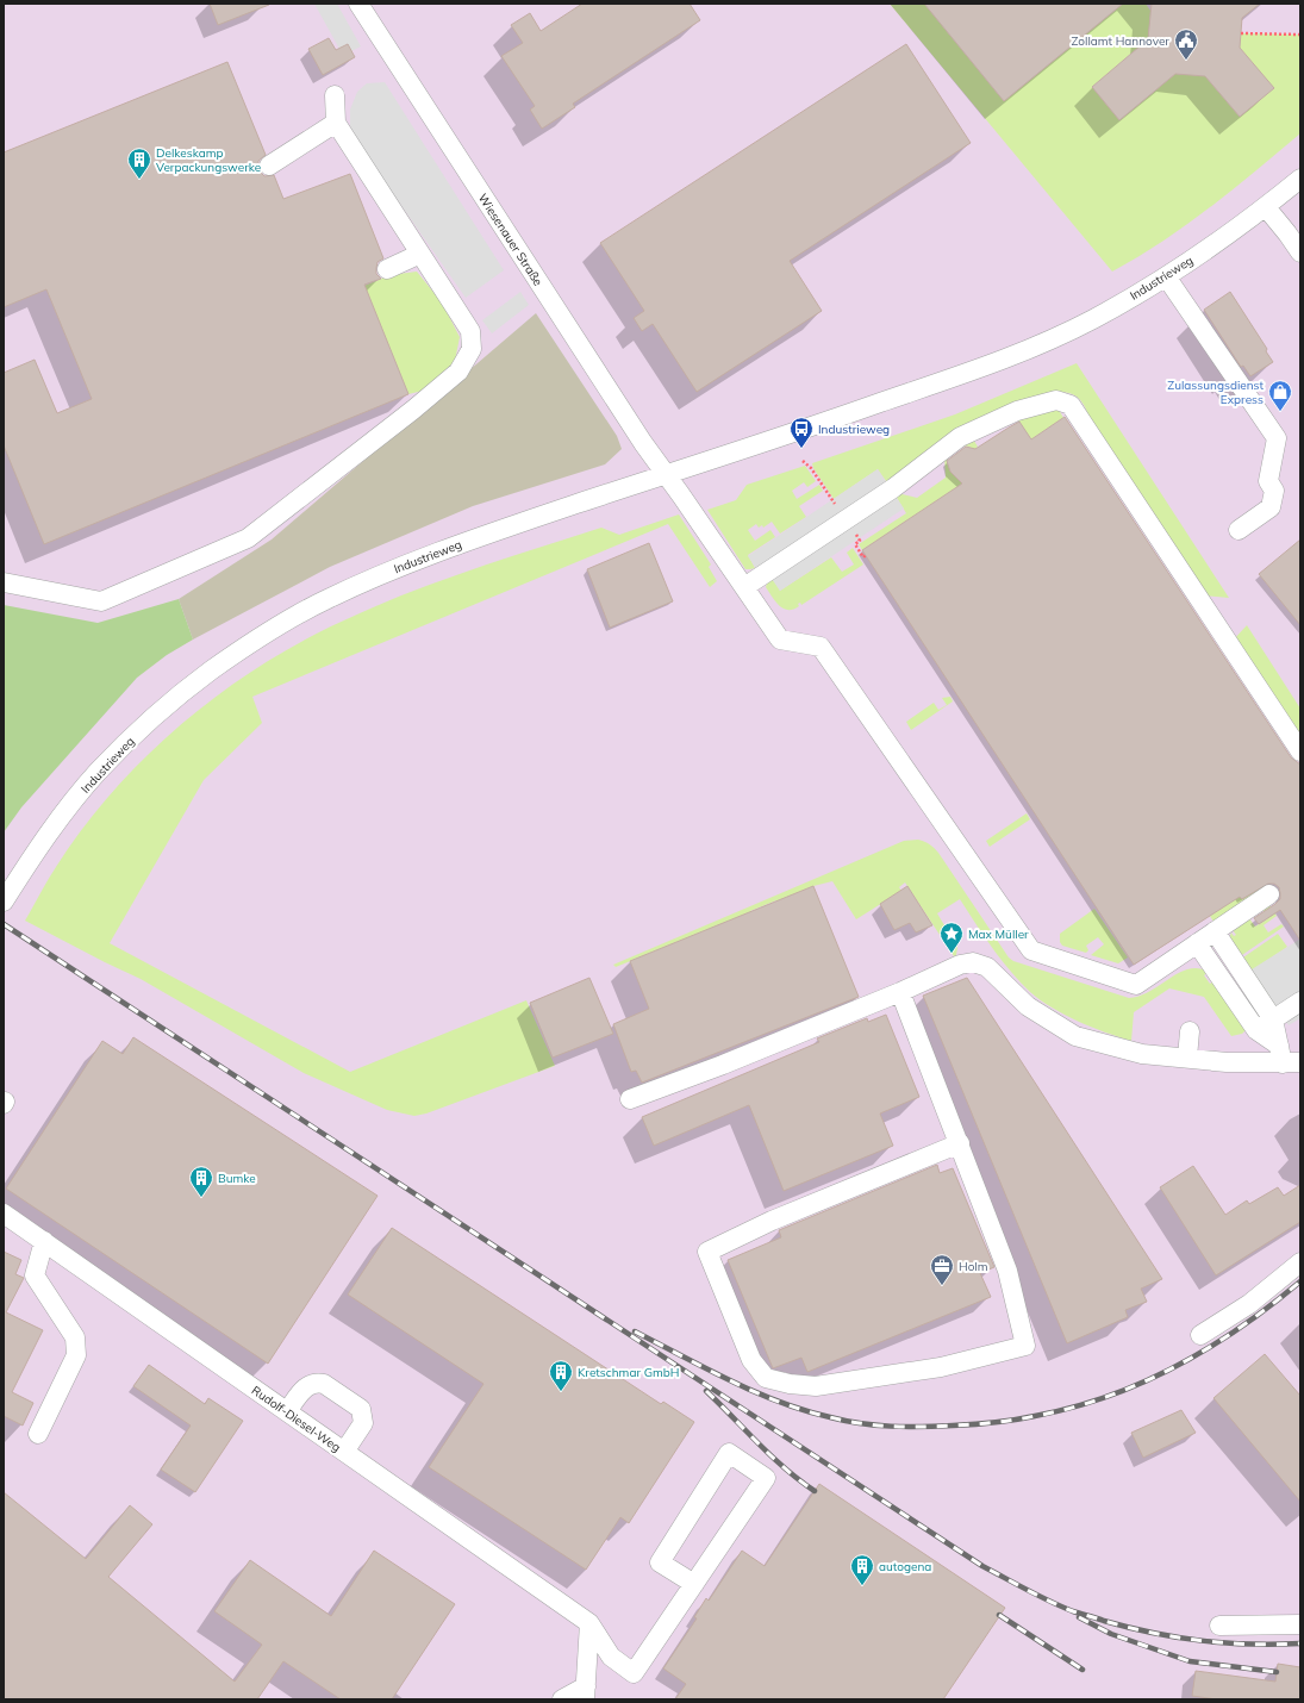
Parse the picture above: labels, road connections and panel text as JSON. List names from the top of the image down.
{
  "streets": {
    "street": ["Wiesenauer Straße", "Industrieweg", "Rudolf-Diesel-Weg"]
  },
  "crossings": [
    ["Wiesenauer Straße", "Industrieweg"]
  ],
  "places": {
    "public building": ["Zollamt Hannover"],
    "building": [
      "Delkeskamp Verpackungswerke",
      "Bumke",
      "Kretschmar GmbH",
      "autogena"
    ],
    "shop": ["Zulassungsdienst Express"],
    "bus stop": ["Industrieweg"],
    "place": ["Max Müller"],
    "office": ["Holm"]
  }
}
